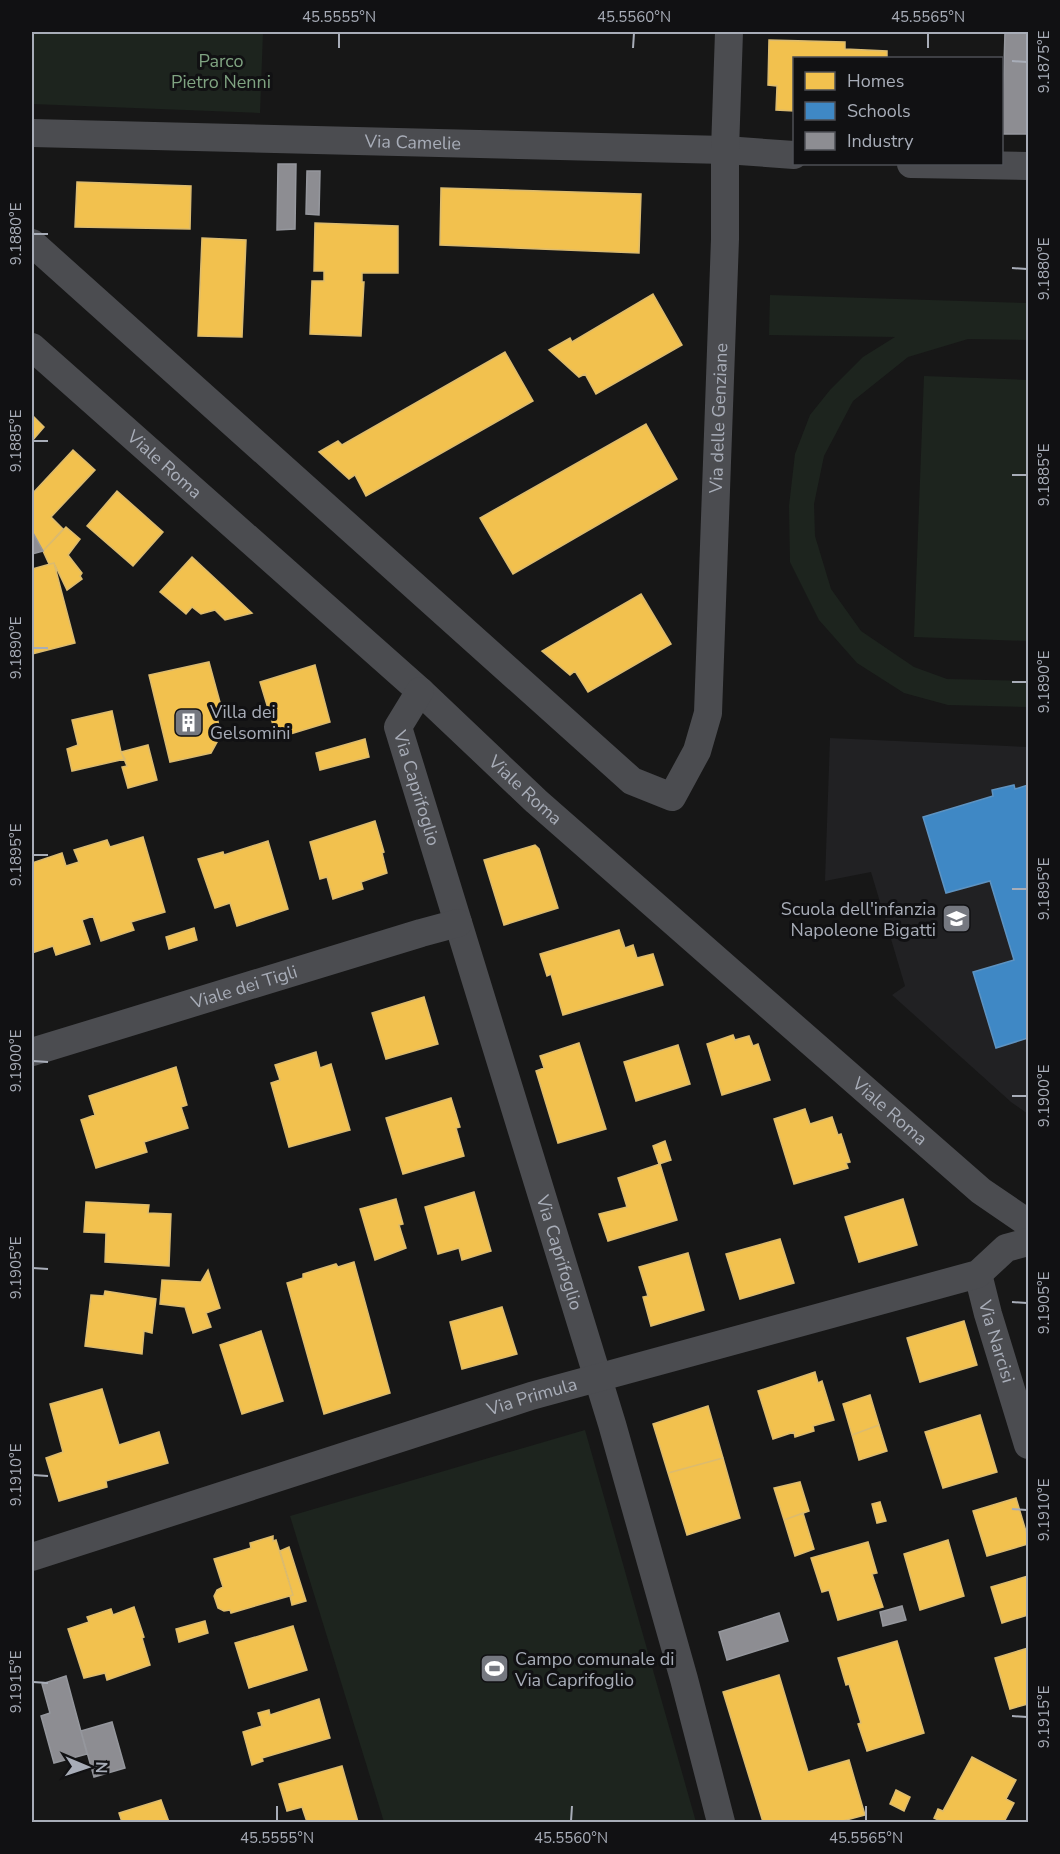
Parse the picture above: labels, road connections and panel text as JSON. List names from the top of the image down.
{
  "streets": {
    "street": [
      "Via Camelie",
      "Via delle Genziane",
      "Viale Roma",
      "Via Caprifoglio",
      "Viale dei Tigli",
      "Via Narcisi",
      "Via Primula"
    ]
  },
  "crossings": [
    ["Via Camelie", "Via delle Genziane"],
    ["Viale Roma", "Via Caprifoglio"],
    ["Via Caprifoglio", "Viale dei Tigli"],
    ["Via Caprifoglio", "Via Primula"],
    ["Via Narcisi", "Via Primula"]
  ],
  "parks": ["Parco Pietro Nenni"],
  "places": {
    "building": ["Villa dei Gelsomini"],
    "school or university": ["Scuola dell'infanzia Napoleone Bigatti"],
    "sports": ["Campo comunale di Via Caprifoglio"]
  },
  "legend": ["Homes", "Schools", "Industry"],
  "north": "right",
  "coordinates": [
    "45.5555°N",
    "45.5560°N",
    "45.5565°N",
    "9.1875°E",
    "9.1880°E",
    "9.1885°E",
    "9.1890°E",
    "9.1895°E",
    "9.1900°E",
    "9.1905°E",
    "9.1910°E",
    "9.1915°E"
  ]
}
